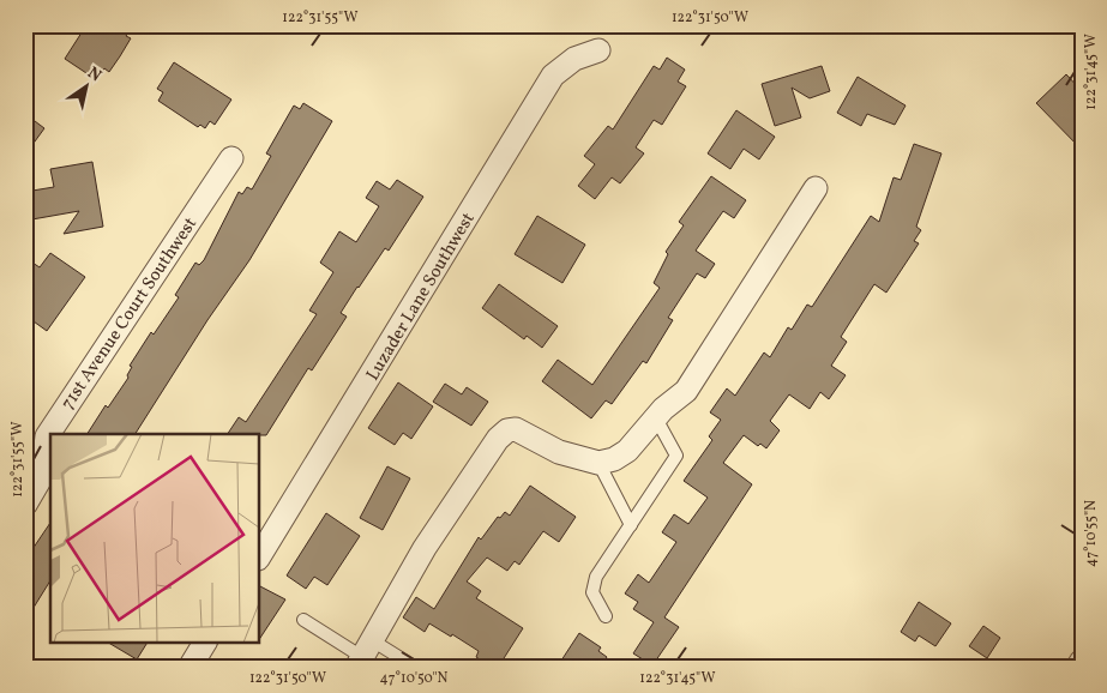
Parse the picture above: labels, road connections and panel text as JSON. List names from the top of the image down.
{
  "streets": {
    "street": ["Luzader Lane Southwest", "71st Avenue Court Southwest"]
  },
  "north": "top right",
  "coordinates": [
    "122°31'55\"W",
    "122°31'50\"W",
    "122°31'45\"W",
    "47°10'55\"N",
    "47°10'50\"N"
  ]
}
